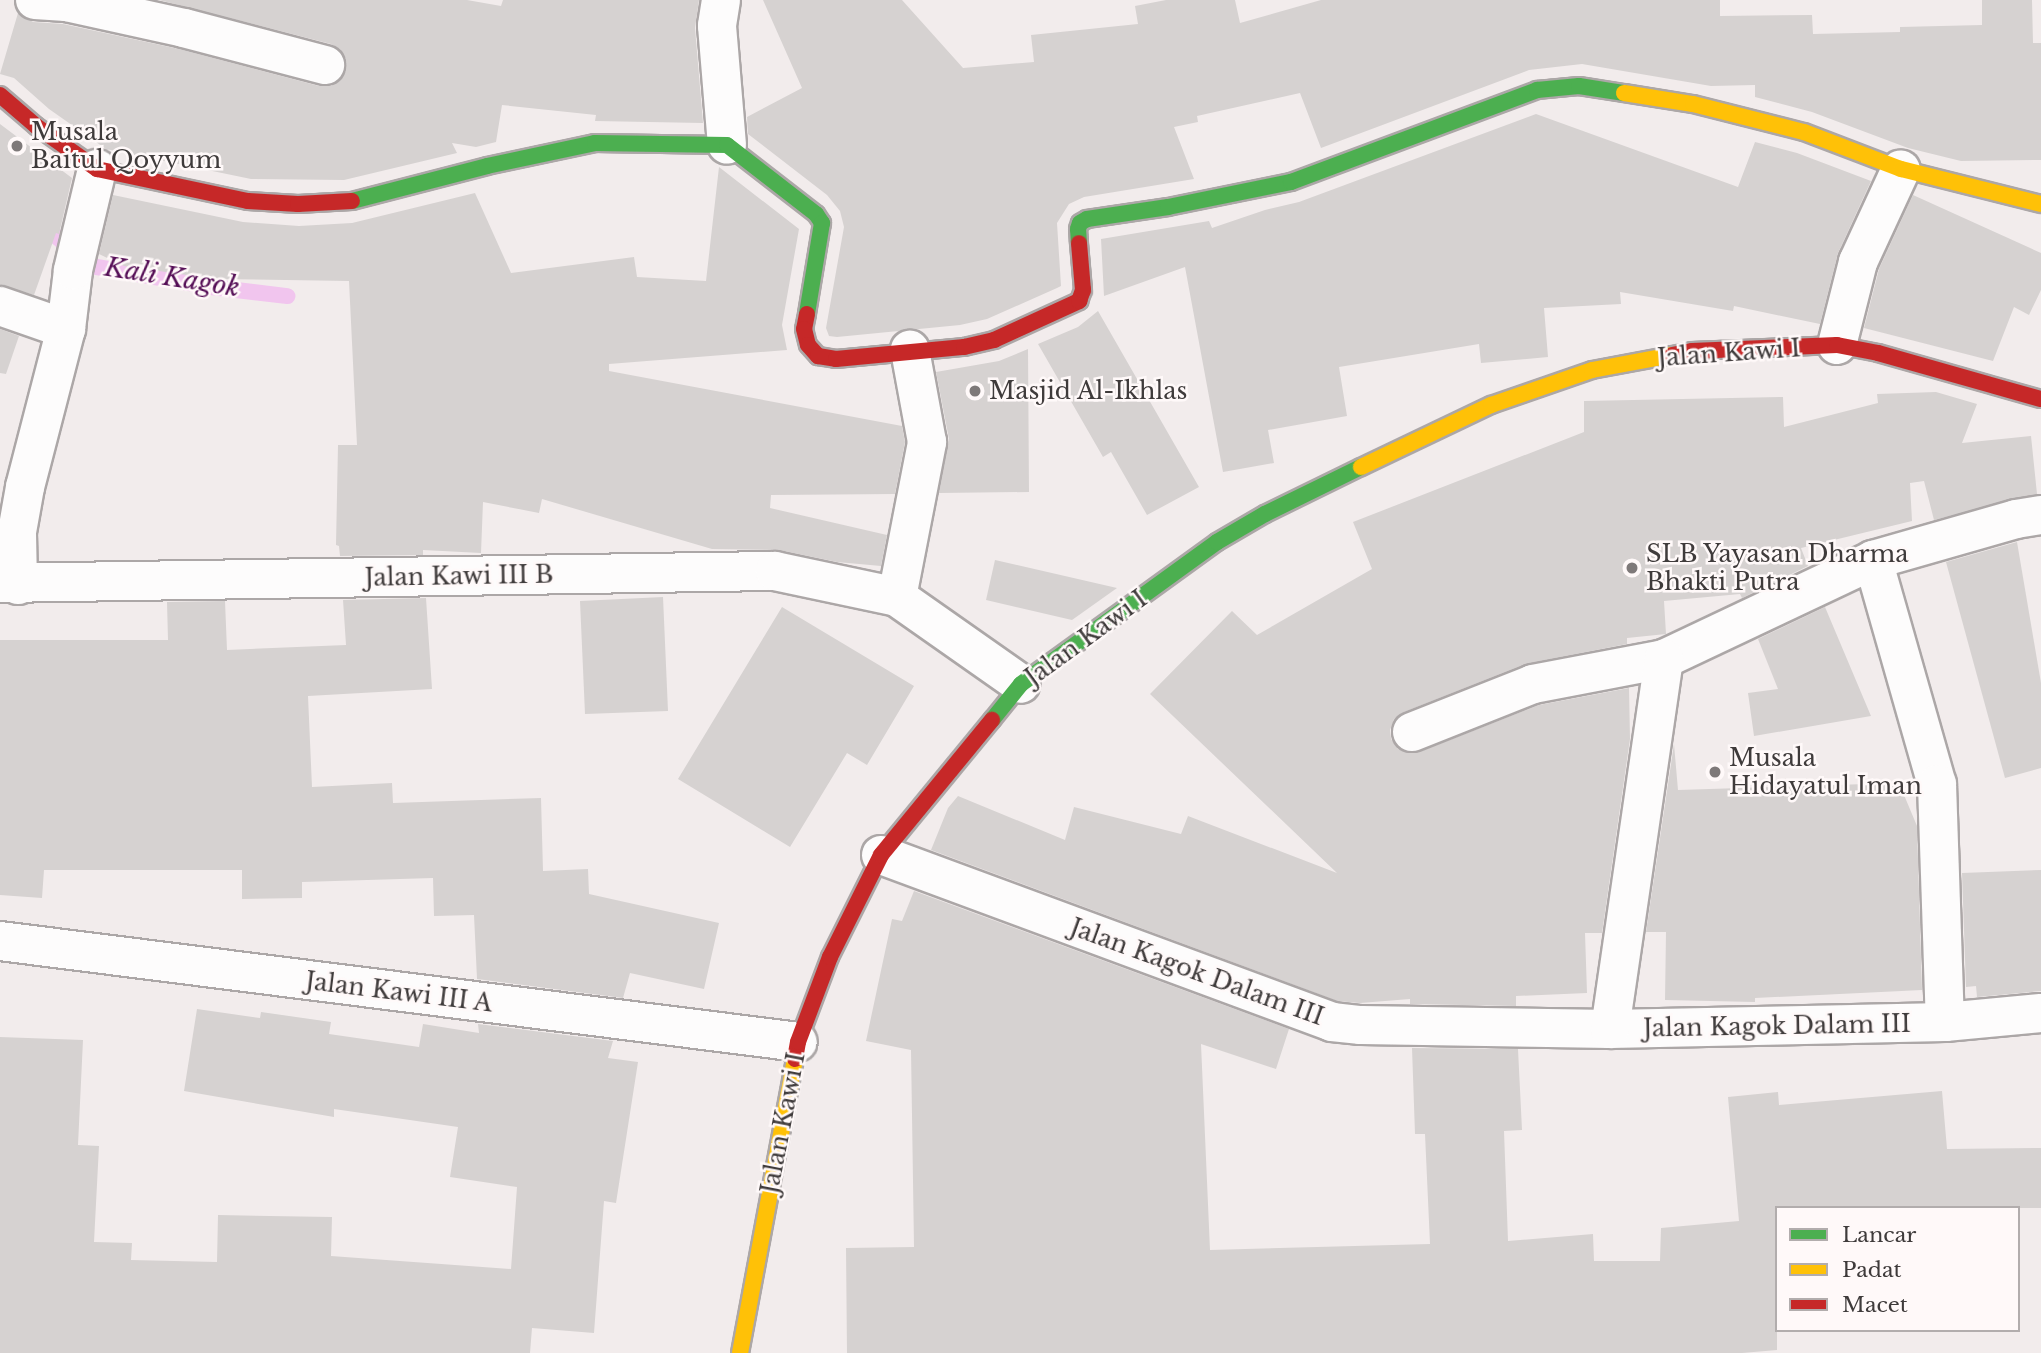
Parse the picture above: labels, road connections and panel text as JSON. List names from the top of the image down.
{
  "streets": {
    "street": [
      "Jalan Kawi I",
      "Jalan Kawi III B",
      "Jalan Kagok Dalam III",
      "Jalan Kawi III A"
    ]
  },
  "crossings": [
    ["Jalan Kawi I", "Jalan Kawi III B"],
    ["Jalan Kawi I", "Jalan Kagok Dalam III"],
    ["Jalan Kawi I", "Jalan Kawi III A"]
  ],
  "water": ["Kali Kagok"],
  "places": [
    "Musala Baitul Qoyyum",
    "Masjid Al-Ikhlas",
    "SLB Yayasan Dharma Bhakti Putra",
    "Musala Hidayatul Iman"
  ],
  "legend": ["Lancar", "Padat", "Macet"]
}
